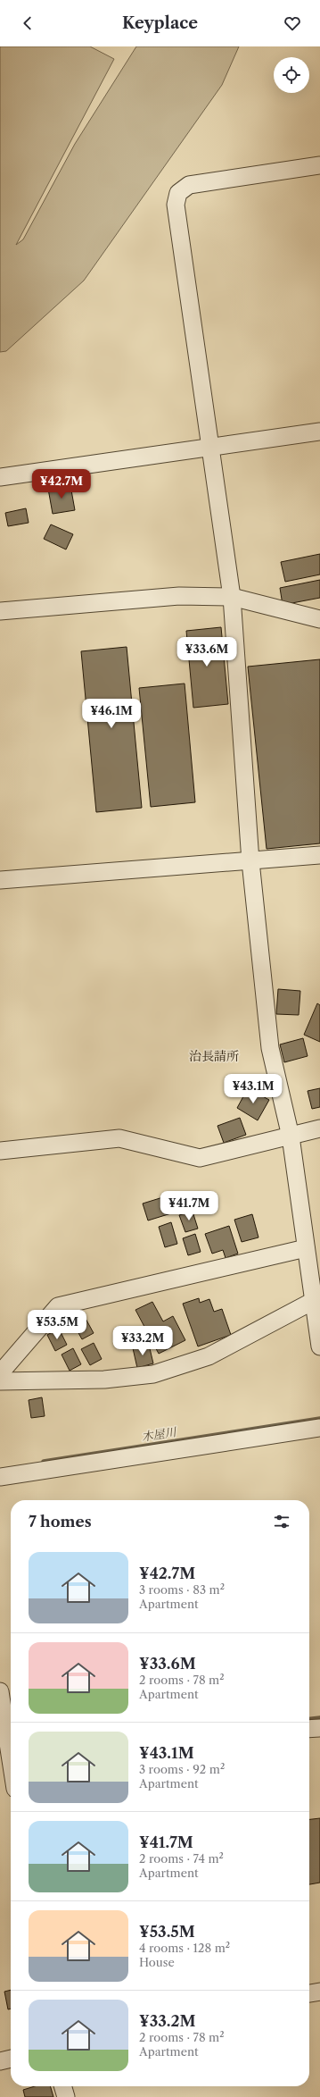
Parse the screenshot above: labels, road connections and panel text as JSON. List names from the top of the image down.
{
  "districts": ["治長請所"],
  "water": ["木屋川"],
  "page": {
    "header": "Keyplace",
    "price": [
      "¥42.7M",
      "¥33.6M",
      "¥46.1M",
      "¥43.1M",
      "¥41.7M",
      "¥53.5M",
      "¥33.2M"
    ],
    "heading": "7 homes",
    "list": [
      {
        "name": "¥42.7M",
        "note": "3 rooms · 83 m² · Apartment"
      },
      {
        "name": "¥33.6M",
        "note": "2 rooms · 78 m² · Apartment"
      },
      {
        "name": "¥43.1M",
        "note": "3 rooms · 92 m² · Apartment"
      },
      {
        "name": "¥41.7M",
        "note": "2 rooms · 74 m² · Apartment"
      },
      {
        "name": "¥53.5M",
        "note": "4 rooms · 128 m² · House"
      },
      {
        "name": "¥33.2M",
        "note": "2 rooms · 78 m² · Apartment"
      }
    ]
  }
}
